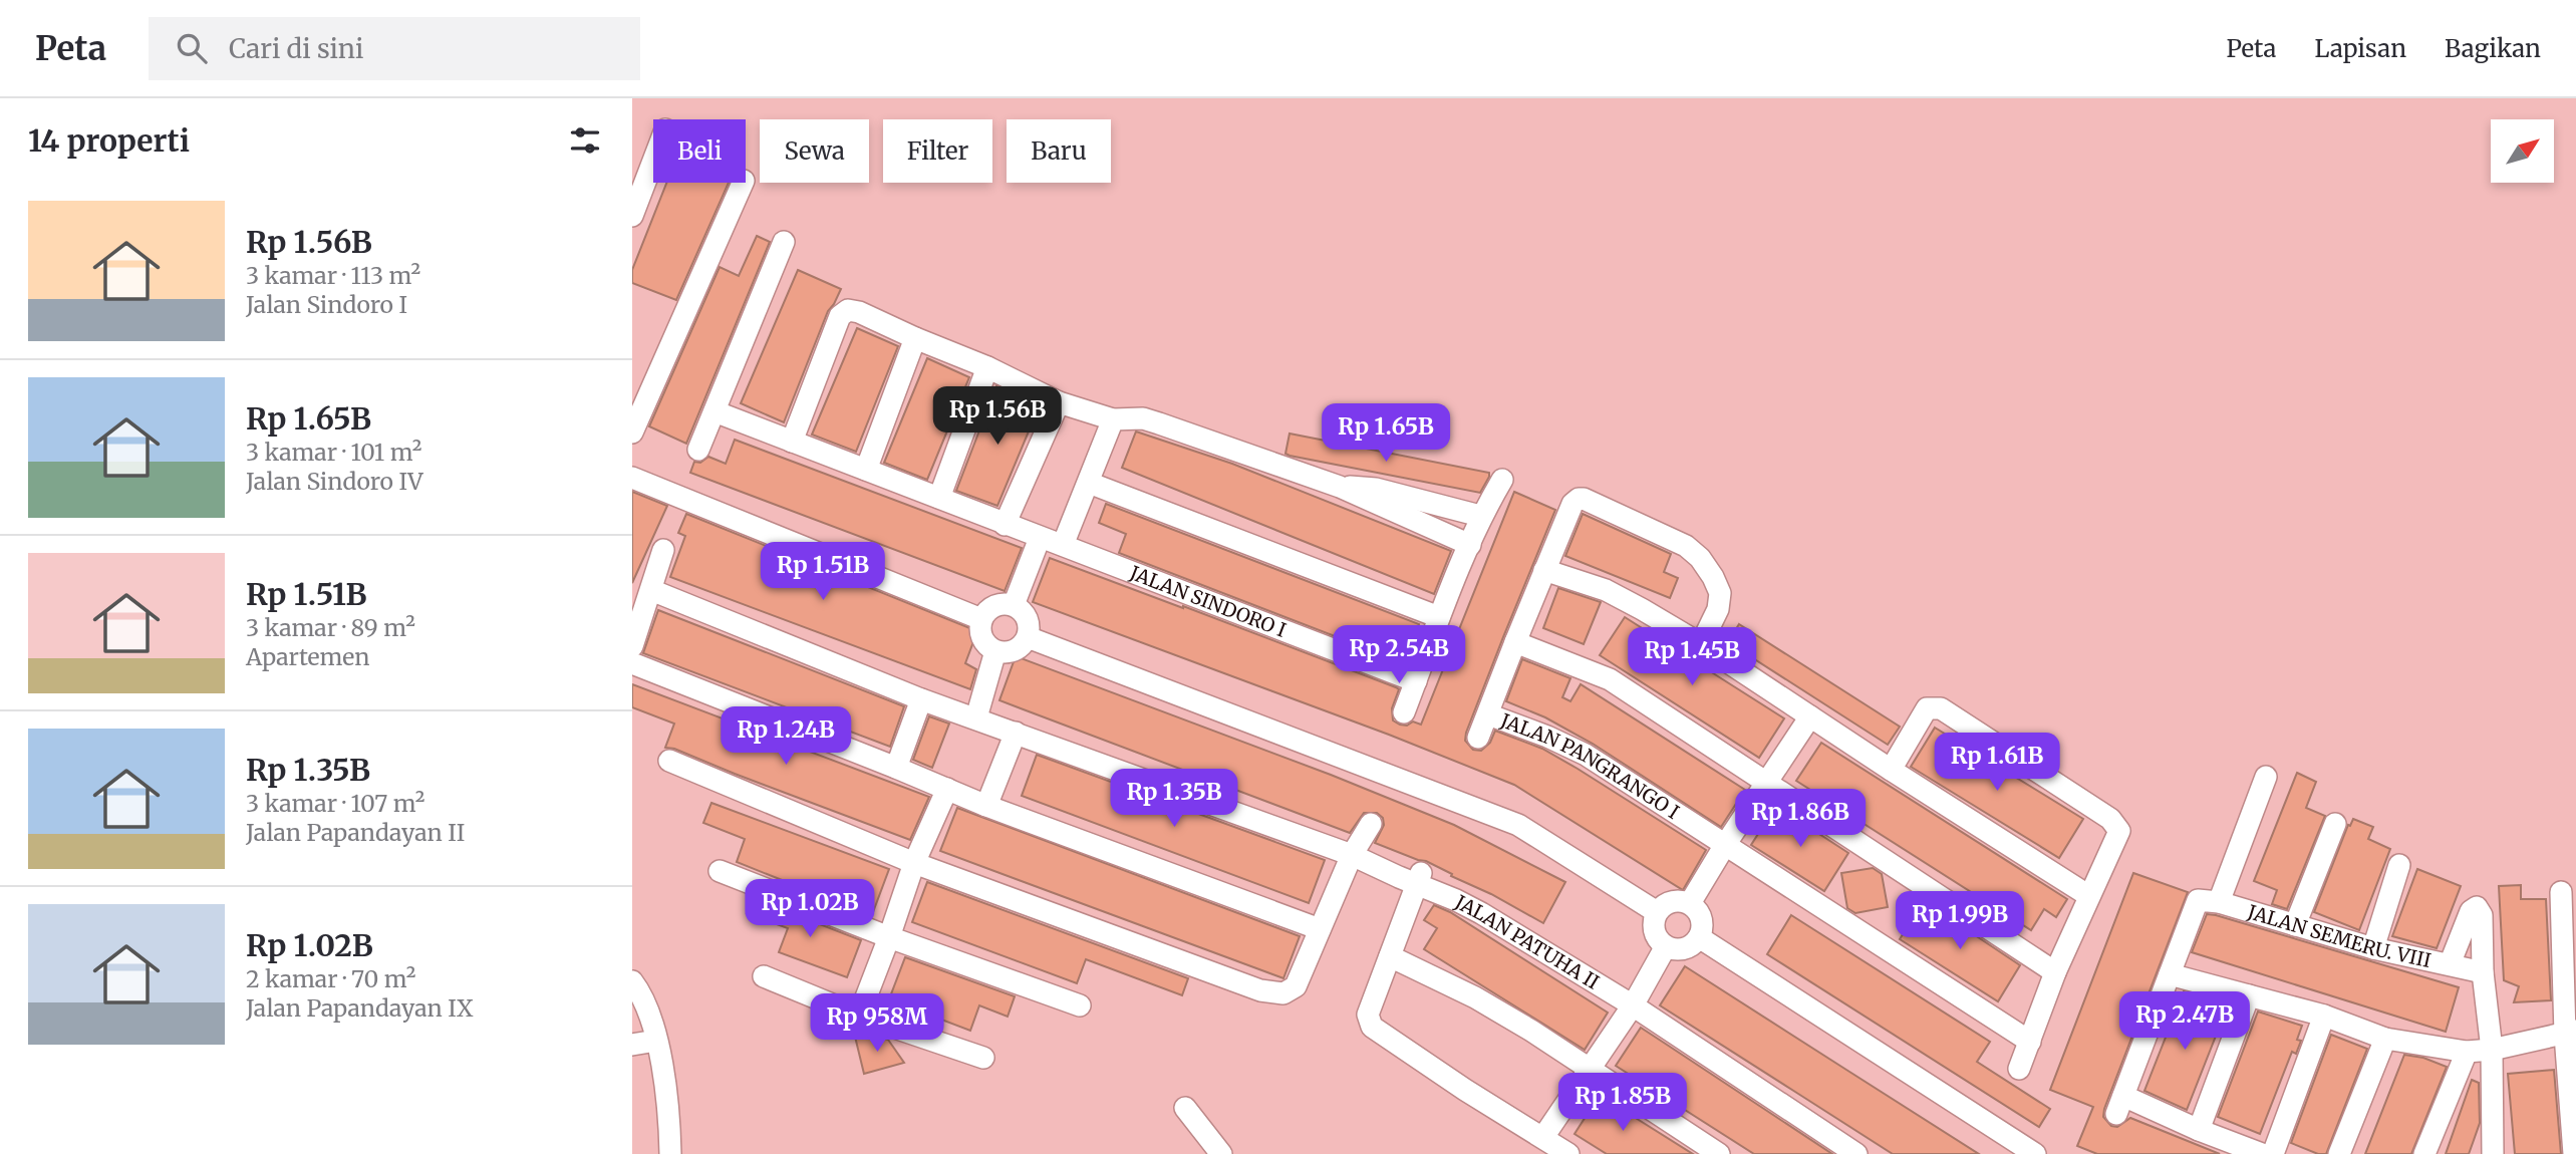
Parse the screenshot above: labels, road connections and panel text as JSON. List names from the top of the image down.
{
  "streets": {
    "street": [
      "JALAN SINDORO I",
      "JALAN PANGRANGO I",
      "JALAN SEMERU. VIII",
      "JALAN PATUHA II"
    ]
  },
  "north": "top right",
  "page": {
    "header": "Peta",
    "search": "Cari di sini",
    "nav": ["Peta", "Lapisan", "Bagikan"],
    "heading": "14 properti",
    "chip": [
      "Beli",
      "Sewa",
      "Filter",
      "Baru"
    ],
    "list": [
      {
        "name": "Rp 1.56B",
        "note": "3 kamar · 113 m² · Jalan Sindoro I"
      },
      {
        "name": "Rp 1.65B",
        "note": "3 kamar · 101 m² · Jalan Sindoro IV"
      },
      {
        "name": "Rp 1.51B",
        "note": "3 kamar · 89 m² · Apartemen"
      },
      {
        "name": "Rp 1.35B",
        "note": "3 kamar · 107 m² · Jalan Papandayan II"
      },
      {
        "name": "Rp 1.02B",
        "note": "2 kamar · 70 m² · Jalan Papandayan IX"
      }
    ],
    "price": [
      "Rp 1.56B",
      "Rp 1.65B",
      "Rp 1.51B",
      "Rp 2.54B",
      "Rp 1.45B",
      "Rp 1.24B",
      "Rp 1.61B",
      "Rp 1.35B",
      "Rp 1.86B",
      "Rp 1.02B",
      "Rp 1.99B",
      "Rp 2.47B",
      "Rp 958M",
      "Rp 1.85B"
    ]
  }
}
